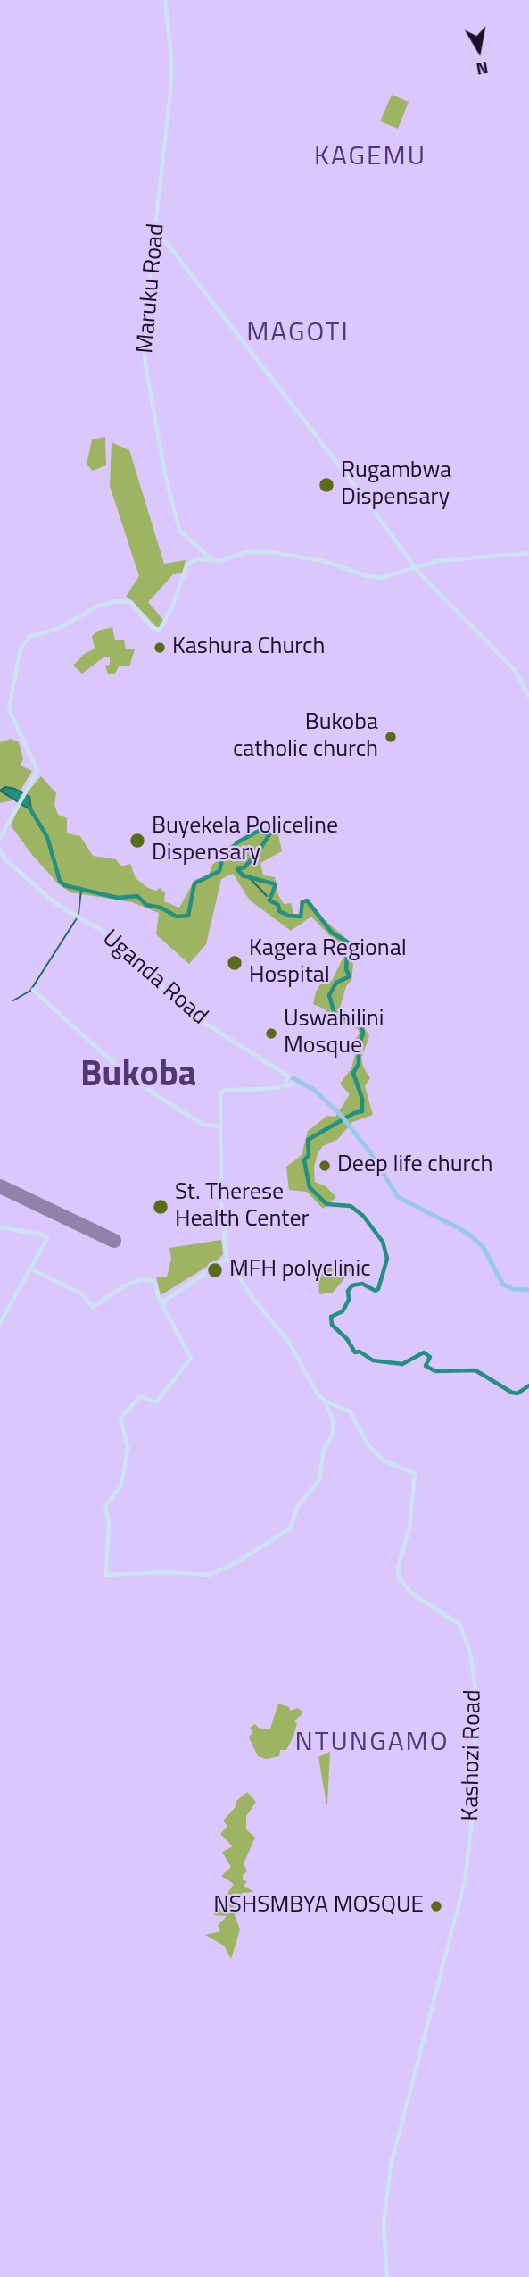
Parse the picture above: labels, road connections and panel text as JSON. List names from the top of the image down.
{
  "streets": {
    "main road": ["Maruku Road", "Uganda Road", "Kashozi Road"]
  },
  "crossings": [
    ["Uganda Road", "Kashozi Road"]
  ],
  "districts": [
    "KAGEMU",
    "MAGOTI",
    "Bukoba",
    "NTUNGAMO"
  ],
  "places": [
    "Rugambwa Dispensary",
    "Kashura Church",
    "Bukoba catholic church",
    "Buyekela Policeline Dispensary",
    "Kagera Regional Hospital",
    "Uswahilini Mosque",
    "Deep life church",
    "St. Therese Health Center",
    "MFH polyclinic",
    "NSHSMBYA MOSQUE"
  ],
  "north": "bottom"
}
